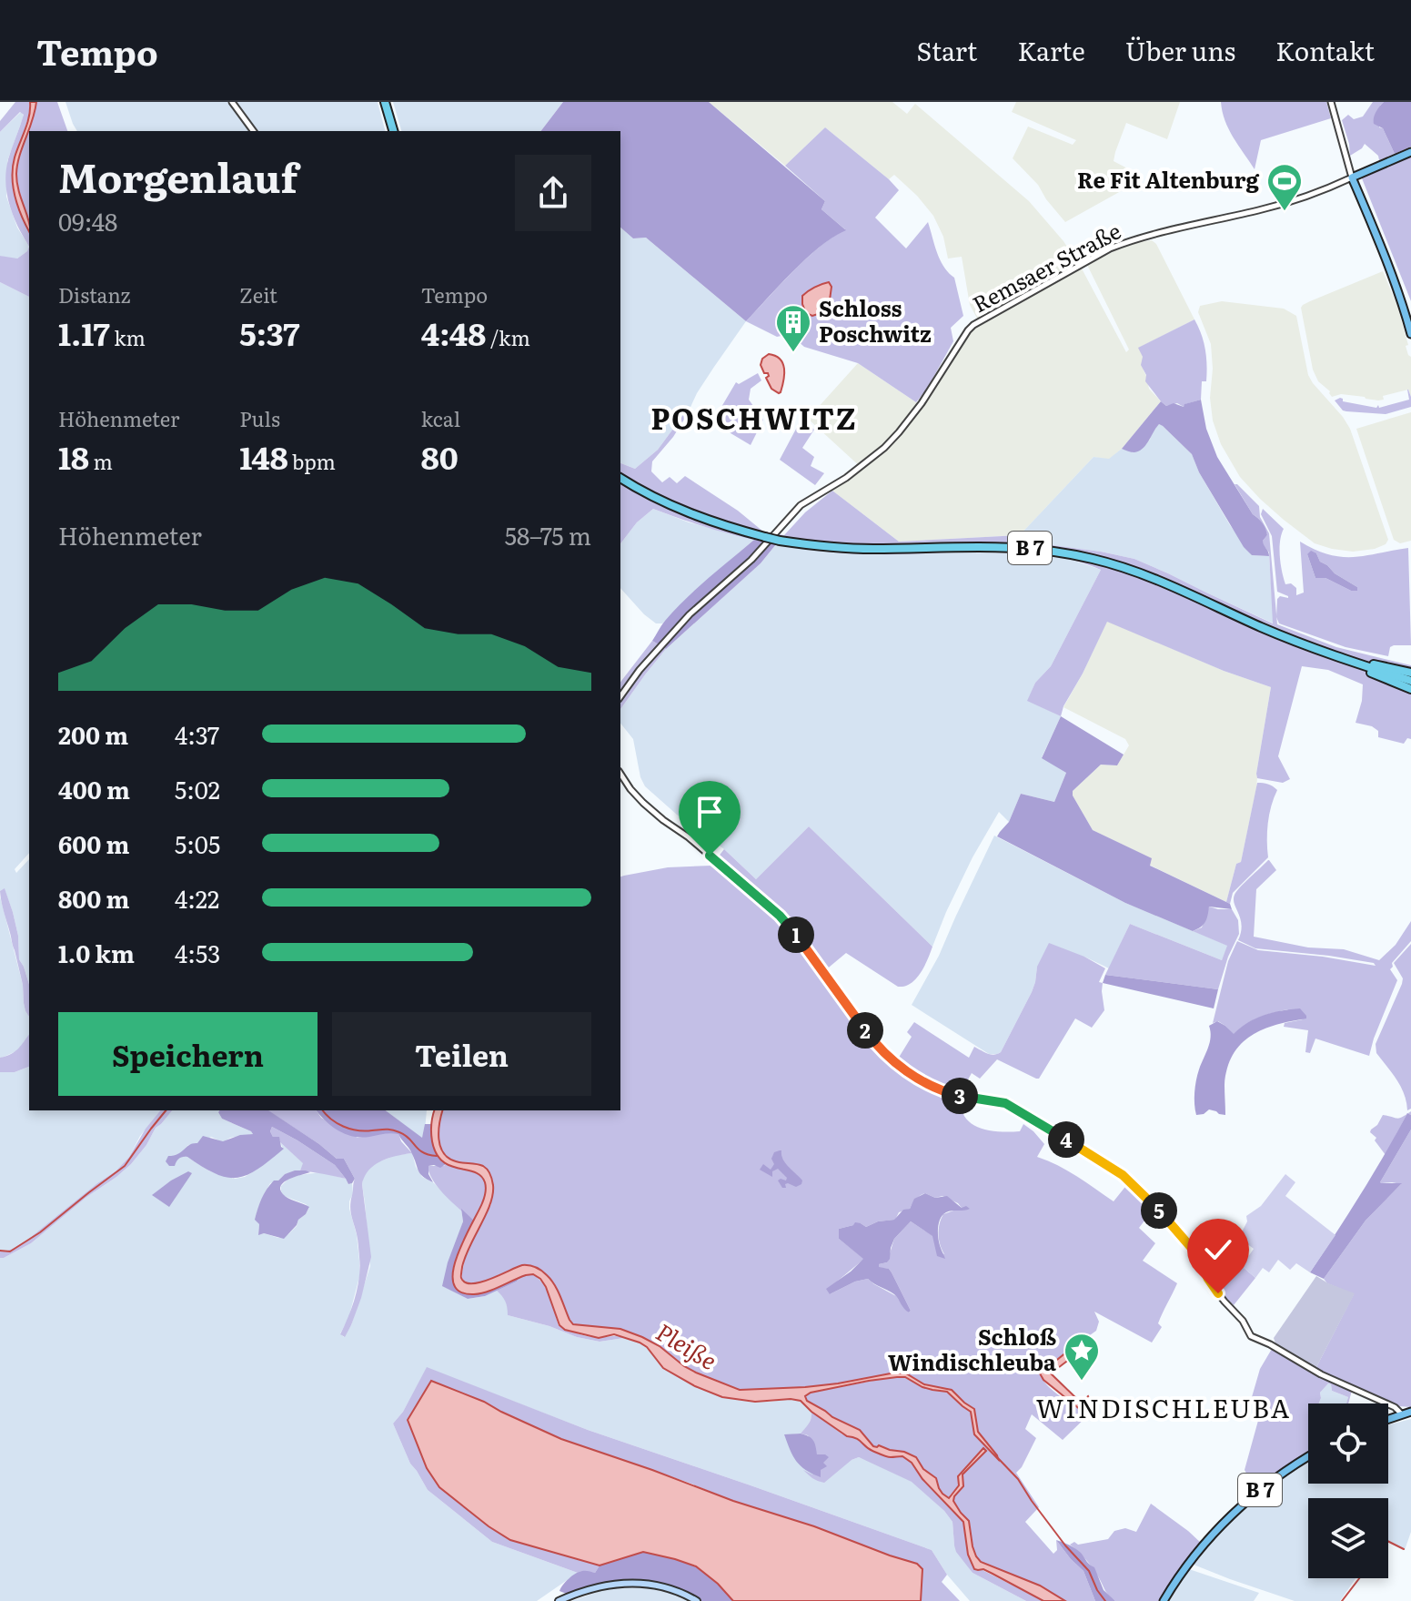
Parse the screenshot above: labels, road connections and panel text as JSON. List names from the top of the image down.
{
  "streets": {
    "highway": ["B 7"],
    "street": ["Remsaer Straße"]
  },
  "districts": ["POSCHWITZ", "WINDISCHLEUBA"],
  "water": ["Pleiße"],
  "places": {
    "sports": ["Re Fit Altenburg"],
    "building": ["Schloss Poschwitz"],
    "place": ["Schloß Windischleuba"]
  },
  "page": {
    "header": "Tempo",
    "nav": [
      "Start",
      "Karte",
      "Über uns",
      "Kontakt"
    ],
    "heading": ["Morgenlauf", "09:48"],
    "stats": [
      ["Distanz", "1.17 km"],
      ["Zeit", "5:37"],
      ["Tempo", "4:48 /km"],
      ["Höhenmeter", "18 m"],
      ["Puls", "148 bpm"],
      ["kcal", "80"]
    ],
    "chart": ["Höhenmeter", "58–75 m"],
    "list": [
      {
        "name": "200 m",
        "note": "4:37"
      },
      {
        "name": "400 m",
        "note": "5:02"
      },
      {
        "name": "600 m",
        "note": "5:05"
      },
      {
        "name": "800 m",
        "note": "4:22"
      },
      {
        "name": "1.0 km",
        "note": "4:53"
      }
    ],
    "pins": [
      "1",
      "2",
      "3",
      "4",
      "5"
    ],
    "buttons": ["Speichern", "Teilen"]
  }
}
